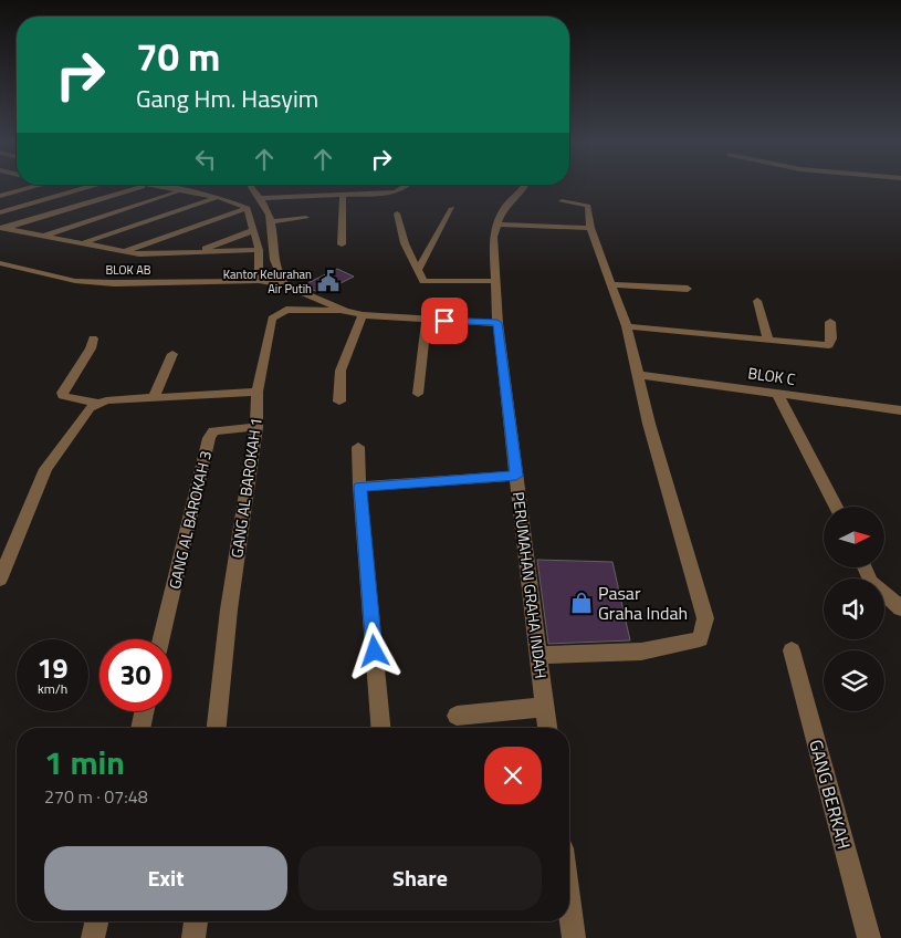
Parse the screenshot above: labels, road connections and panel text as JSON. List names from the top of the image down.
{
  "streets": {
    "street": [
      "BLOK AB",
      "BLOK C",
      "GANG AL BAROKAH 1",
      "GANG AL BAROKAH 3",
      "PERUMAHAN GRAHA INDAH",
      "GANG BERKAH"
    ]
  },
  "crossings": [
    ["GANG AL BAROKAH 1", "GANG AL BAROKAH 3"]
  ],
  "places": {
    "public building": ["Kantor Kelurahan Air Putih"],
    "shop": ["Pasar Graha Indah"]
  },
  "north": "right",
  "page": {
    "turn": ["70 m", "Gang Hm. Hasyim"],
    "speed": "19 km/h",
    "limit": "30",
    "heading": ["1 min", "270 m · 07:48"],
    "buttons": ["Exit", "Share"]
  }
}
